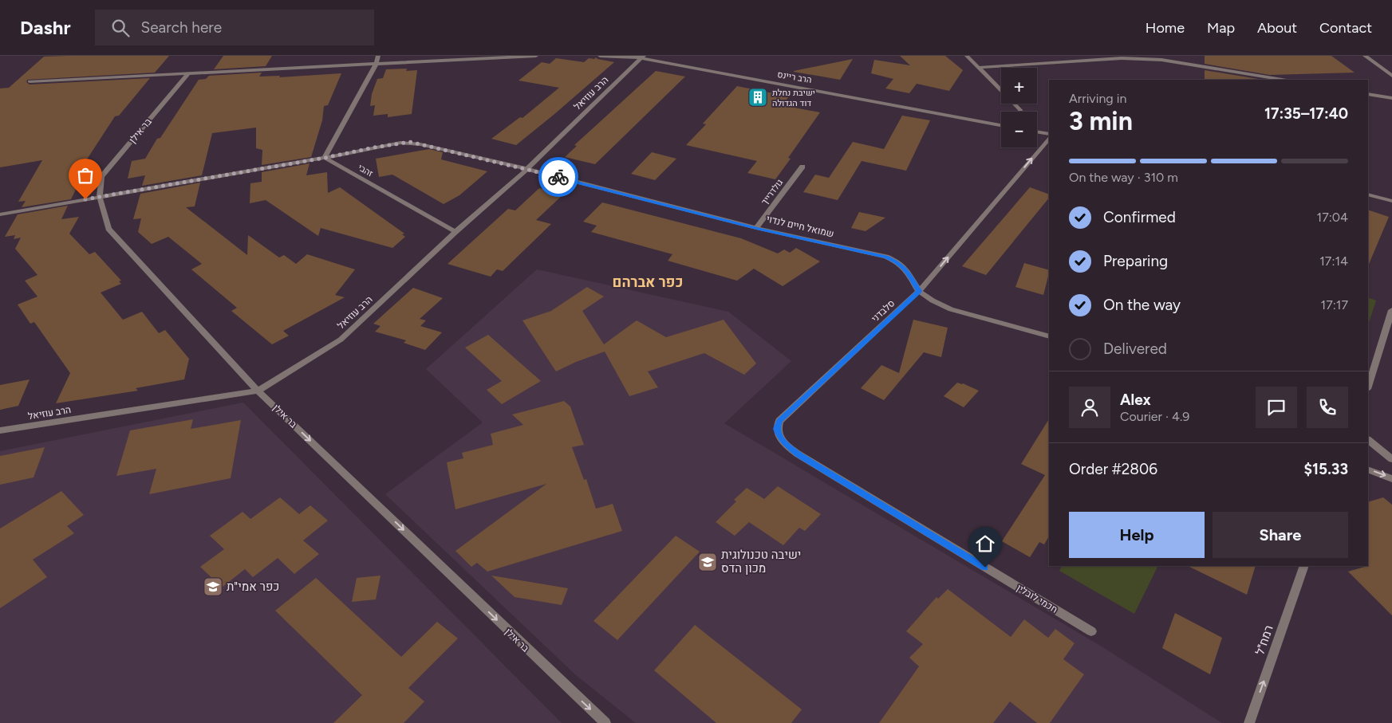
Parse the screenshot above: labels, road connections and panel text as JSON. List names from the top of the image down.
{
  "streets": {
    "street": [
      "הרב ריינס",
      "הרב עוזיאל",
      "בר אילן",
      "זהבי",
      "גולדרייך",
      "שמואל חיים לנדוי",
      "סלבדני",
      "חכמי לובלין",
      "רמח\"ל"
    ]
  },
  "crossings": [
    ["הרב ריינס", "הרב עוזיאל"],
    ["הרב עוזיאל", "בר אילן"],
    ["הרב עוזיאל", "זהבי"],
    ["הרב עוזיאל", "שמואל חיים לנדוי"],
    ["בר אילן", "שמואל חיים לנדוי"],
    ["זהבי", "שמואל חיים לנדוי"],
    ["גולדרייך", "שמואל חיים לנדוי"],
    ["שמואל חיים לנדוי", "סלבדני"],
    ["סלבדני", "חכמי לובלין"]
  ],
  "one_way": ["בר אילן", "סלבדני", "רמח\"ל"],
  "districts": ["כפר אברהם"],
  "places": {
    "building": ["ישיבת נחלת דוד הגדולה"],
    "school or university": ["ישיבה טכנולוגית מכון הדס", "כפר אמי\"ת"]
  },
  "page": {
    "header": "Dashr",
    "search": "Search here",
    "nav": [
      "Home",
      "Map",
      "About",
      "Contact"
    ],
    "map_buttons": ["+", "−"],
    "heading": ["3 min", "Arriving in", "17:35–17:40"],
    "panel": [
      "Alex",
      "Courier · 4.9",
      "Order #2806",
      "$15.33"
    ],
    "bar": "On the way · 310 m",
    "list": [
      ["Confirmed", "17:04"],
      ["Preparing", "17:14"],
      ["On the way", "17:17"],
      "Delivered"
    ],
    "buttons": ["Help", "Share"]
  }
}
